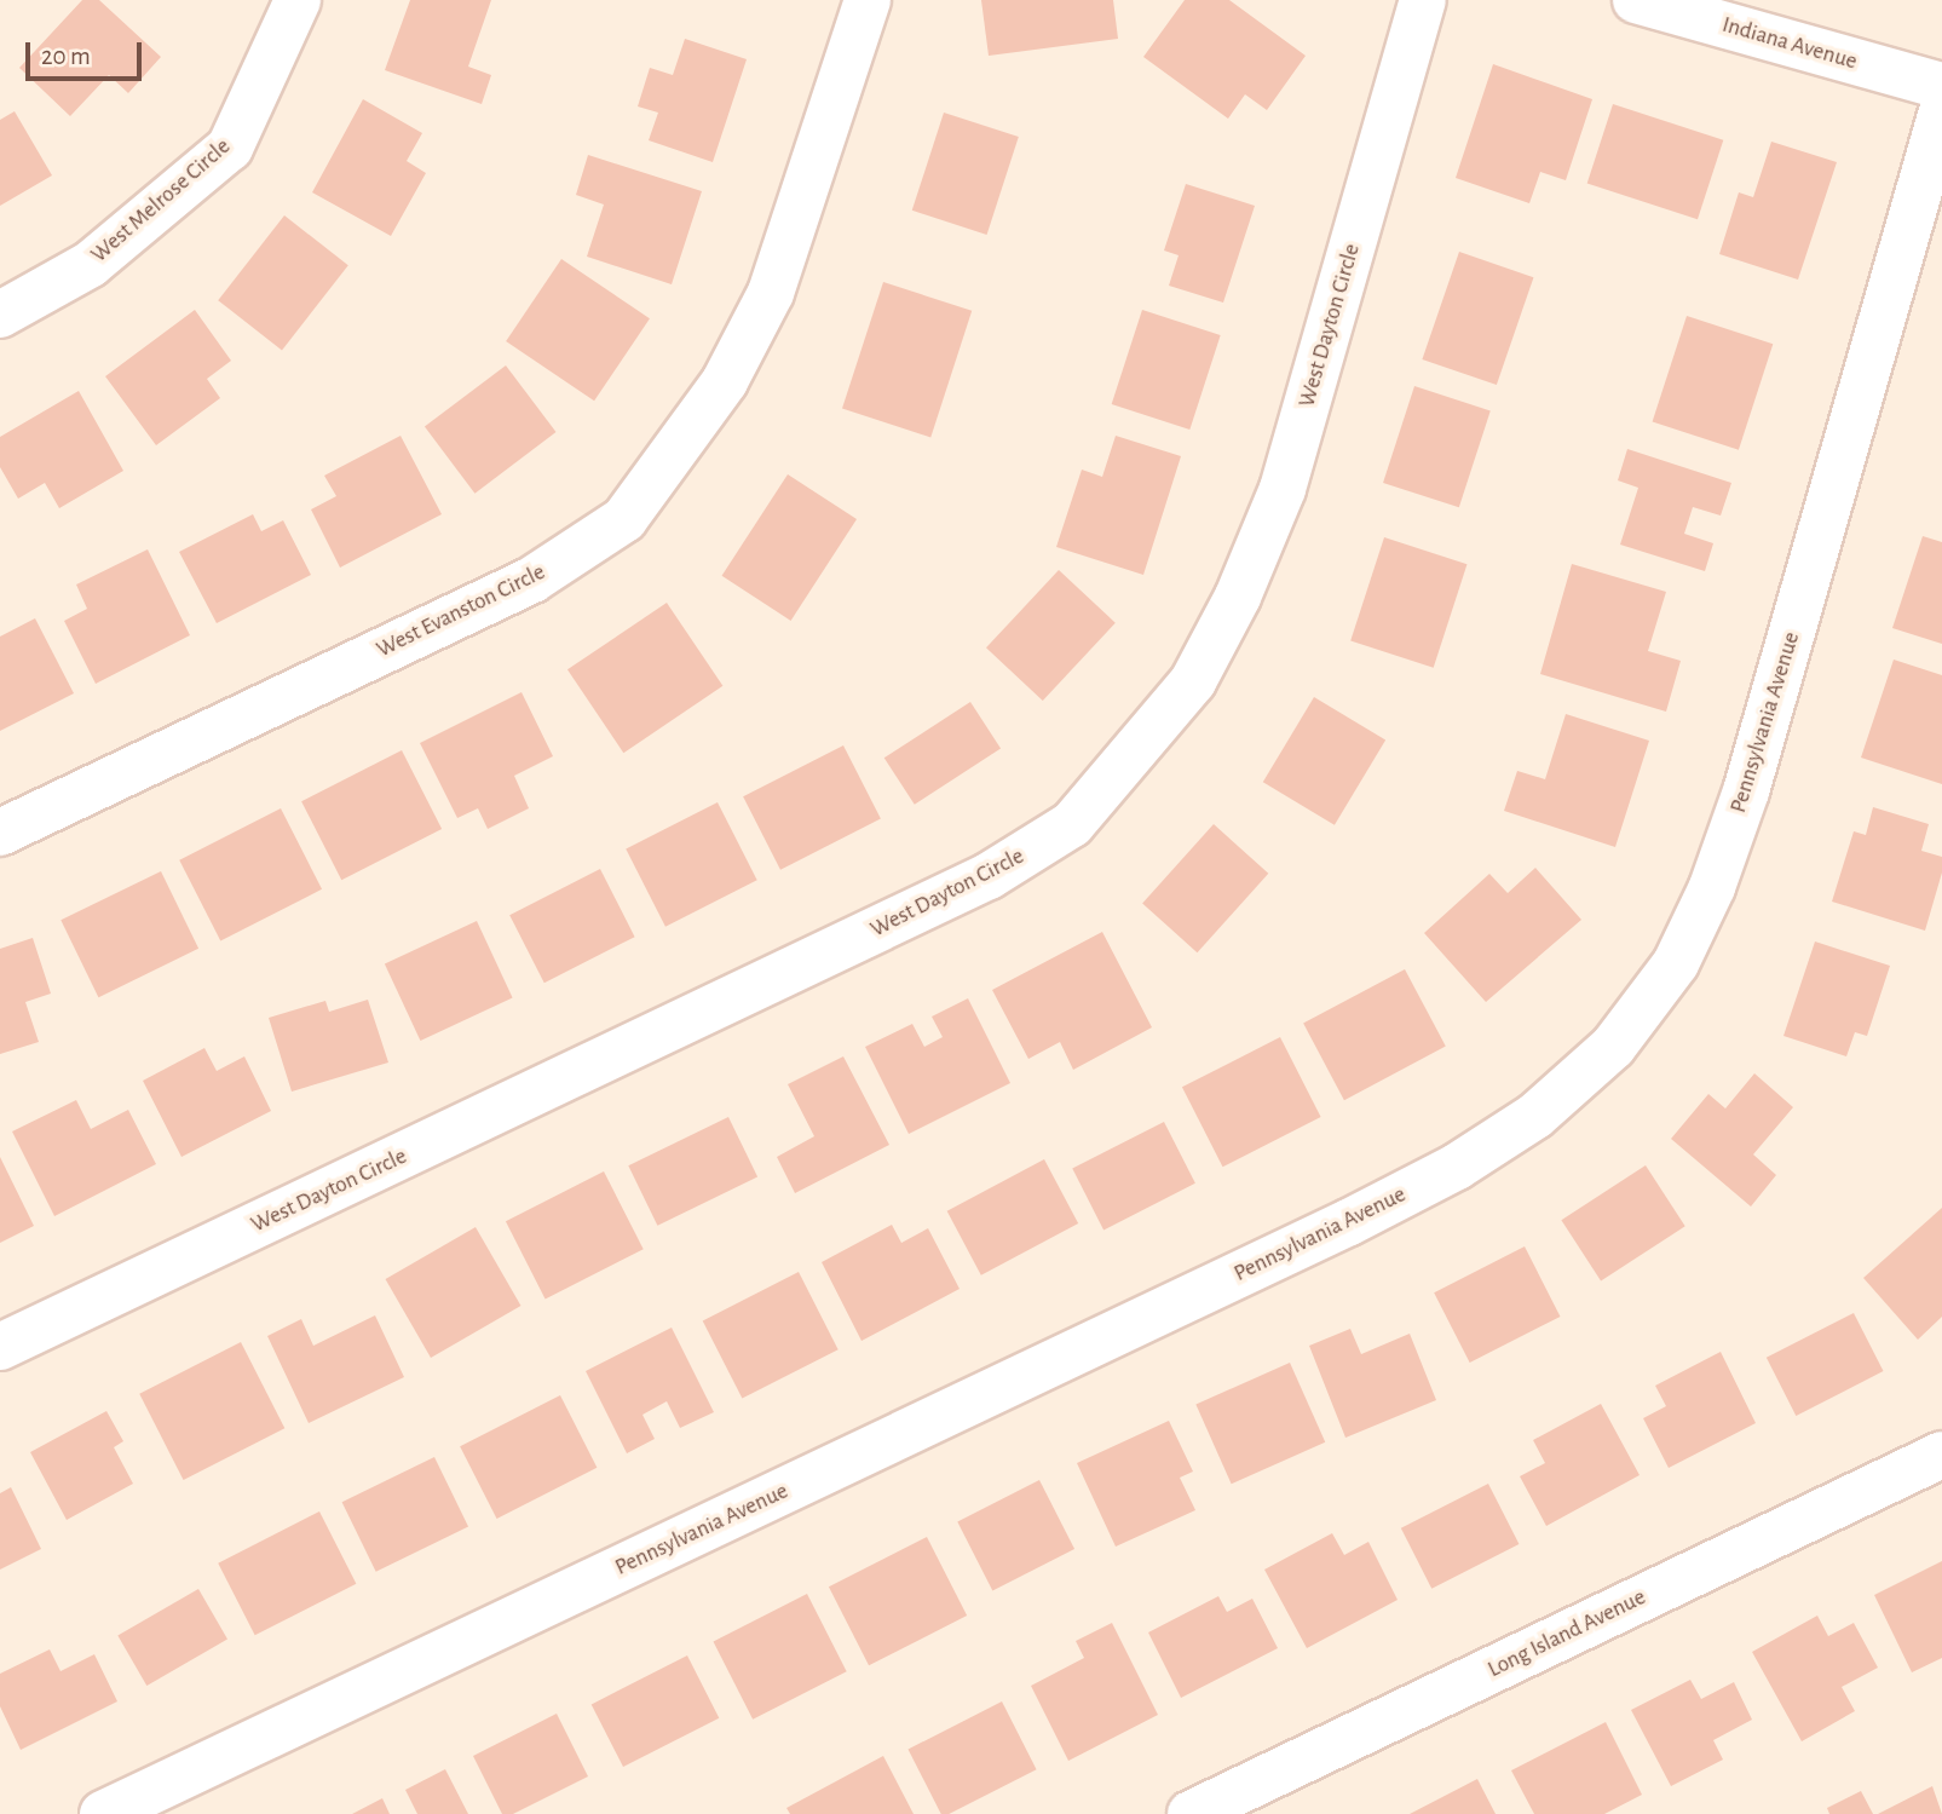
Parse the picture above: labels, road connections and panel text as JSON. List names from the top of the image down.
{
  "streets": {
    "street": [
      "Indiana Avenue",
      "West Melrose Circle",
      "West Dayton Circle",
      "West Evanston Circle",
      "Pennsylvania Avenue",
      "Long Island Avenue"
    ]
  },
  "scale_bar": "20 m"
}
